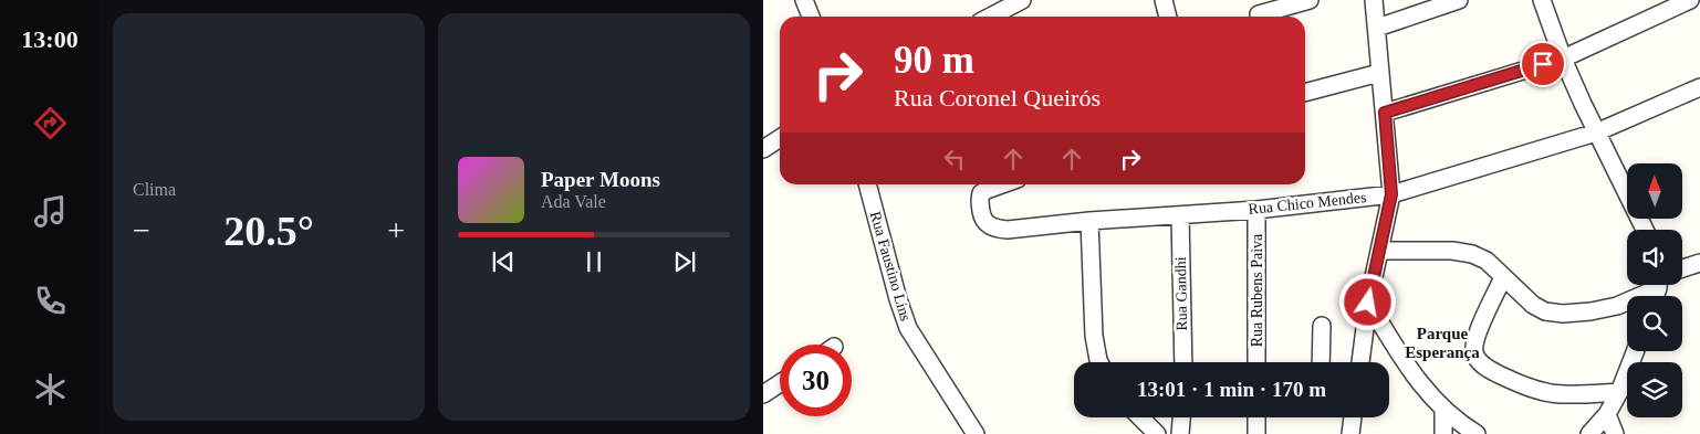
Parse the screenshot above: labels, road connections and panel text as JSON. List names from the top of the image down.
{
  "streets": {
    "street": [
      "Rua Chico Mendes",
      "Rua Faustino Lins",
      "Rua Rubens Paiva",
      "Rua Gandhi"
    ]
  },
  "crossings": [
    ["Rua Chico Mendes", "Rua Rubens Paiva"],
    ["Rua Chico Mendes", "Rua Gandhi"]
  ],
  "districts": ["Parque Esperança"],
  "north": "top",
  "page": {
    "tabs": "13:00",
    "tile": "Clima",
    "turn": ["90 m", "Rua Coronel Queirós"],
    "song": ["Paper Moons", "Ada Vale"],
    "heat": ["−", "20.5°", "+"],
    "limit": "30",
    "trip": "13:01 · 1 min · 170 m"
  }
}
